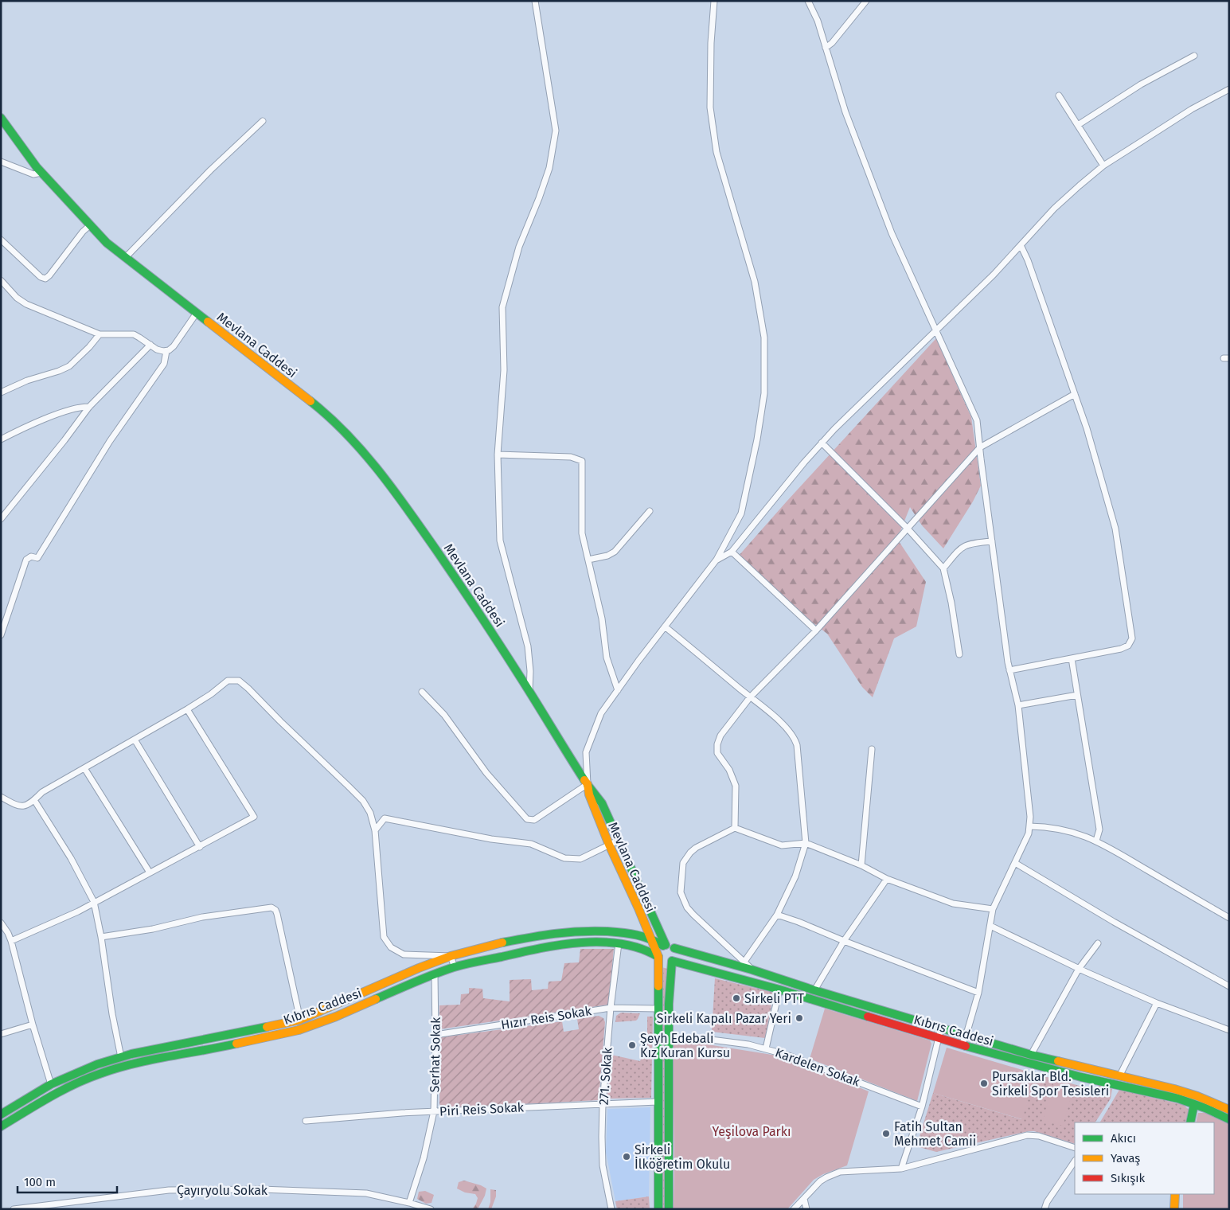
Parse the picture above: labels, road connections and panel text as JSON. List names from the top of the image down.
{
  "streets": {
    "main road": ["Mevlana Caddesi", "Kıbrıs Caddesi"],
    "street": [
      "Hızır Reis Sokak",
      "Serhat Sokak",
      "Kardelen Sokak",
      "271. Sokak",
      "Piri Reis Sokak",
      "Çayıryolu Sokak"
    ]
  },
  "crossings": [
    ["Mevlana Caddesi", "Kıbrıs Caddesi"],
    ["Mevlana Caddesi", "Hızır Reis Sokak"],
    ["Mevlana Caddesi", "Piri Reis Sokak"],
    ["Kıbrıs Caddesi", "Serhat Sokak"],
    ["Kıbrıs Caddesi", "271. Sokak"],
    ["Hızır Reis Sokak", "Serhat Sokak"],
    ["Hızır Reis Sokak", "271. Sokak"],
    ["Serhat Sokak", "Piri Reis Sokak"],
    ["Serhat Sokak", "Çayıryolu Sokak"],
    ["271. Sokak", "Piri Reis Sokak"]
  ],
  "parks": ["Yeşilova Parkı"],
  "places": [
    "Sirkeli PTT",
    "Sirkeli Kapalı Pazar Yeri",
    "Şeyh Edebali Kız Kuran Kursu",
    "Pursaklar Bld. Sirkeli Spor Tesisleri",
    "Fatih Sultan Mehmet Camii",
    "Sirkeli İlköğretim Okulu"
  ],
  "legend": ["Akıcı", "Yavaş", "Sıkışık"],
  "scale_bar": "100 m"
}
